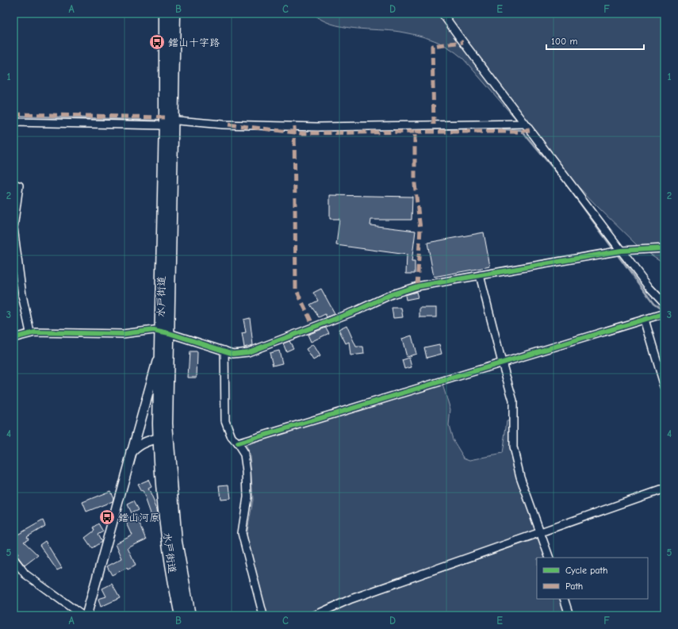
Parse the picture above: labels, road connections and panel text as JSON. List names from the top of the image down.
{
  "streets": {
    "highway": ["水戸街道"]
  },
  "places": {
    "bus stop": ["鐺山十字路", "鐺山河原"]
  },
  "legend": ["Cycle path", "Path"],
  "scale_bar": "100 m",
  "grid": {
    "columns": [
      "A",
      "B",
      "C",
      "D",
      "E",
      "F"
    ],
    "rows": [
      "1",
      "2",
      "3",
      "4",
      "5"
    ]
  }
}
